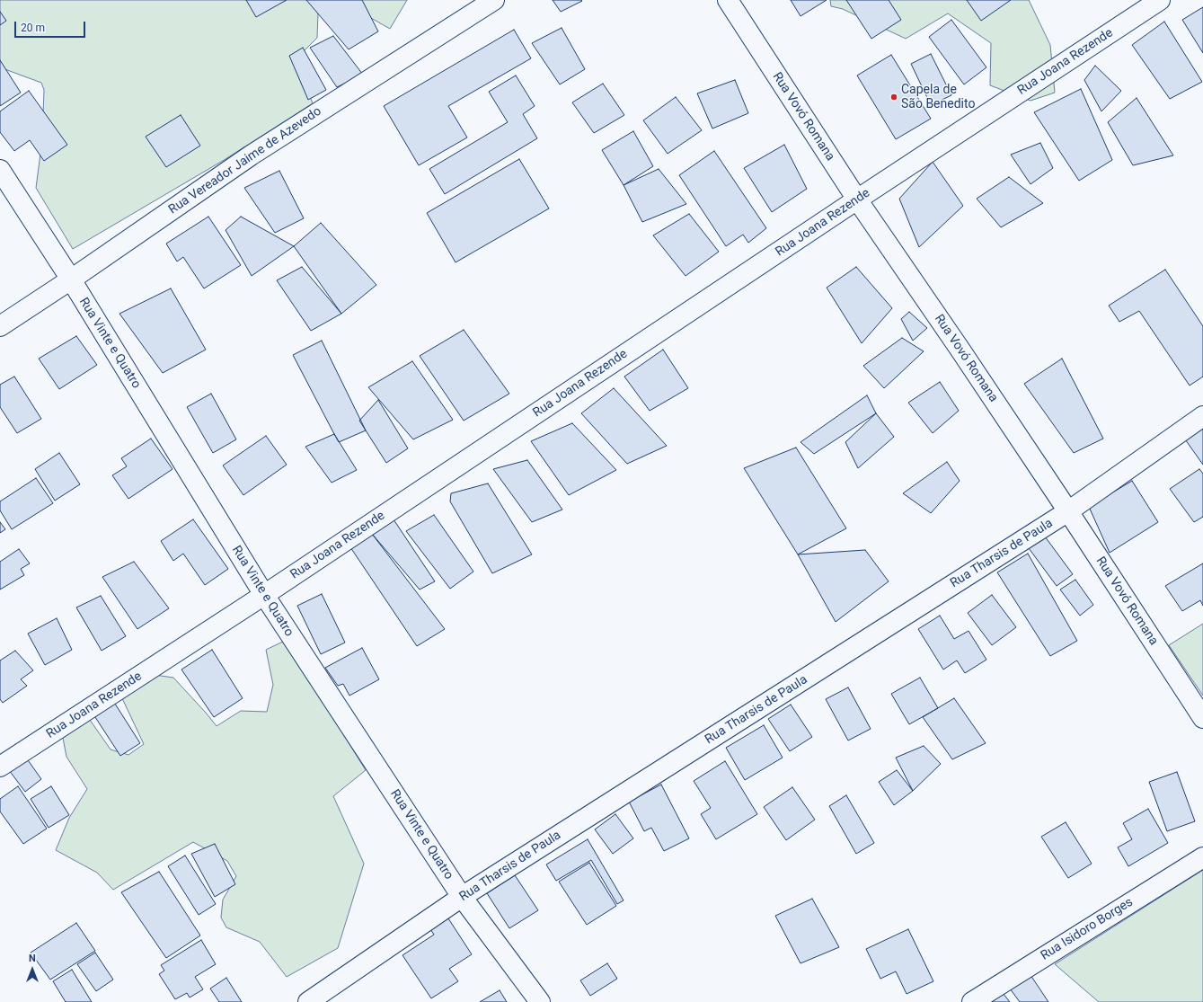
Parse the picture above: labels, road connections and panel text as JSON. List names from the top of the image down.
{
  "streets": {
    "street": [
      "Rua Joana Rezende",
      "Rua Vovó Romana",
      "Rua Vereador Jaime de Azevedo",
      "Rua Vinte e Quatro",
      "Rua Tharsis de Paula",
      "Rua Isidoro Borges"
    ]
  },
  "crossings": [
    ["Rua Joana Rezende", "Rua Vovó Romana"],
    ["Rua Joana Rezende", "Rua Vinte e Quatro"],
    ["Rua Vovó Romana", "Rua Tharsis de Paula"],
    ["Rua Vereador Jaime de Azevedo", "Rua Vinte e Quatro"],
    ["Rua Vinte e Quatro", "Rua Tharsis de Paula"]
  ],
  "places": ["Capela de São Benedito"],
  "scale_bar": "20 m",
  "north": "top"
}
